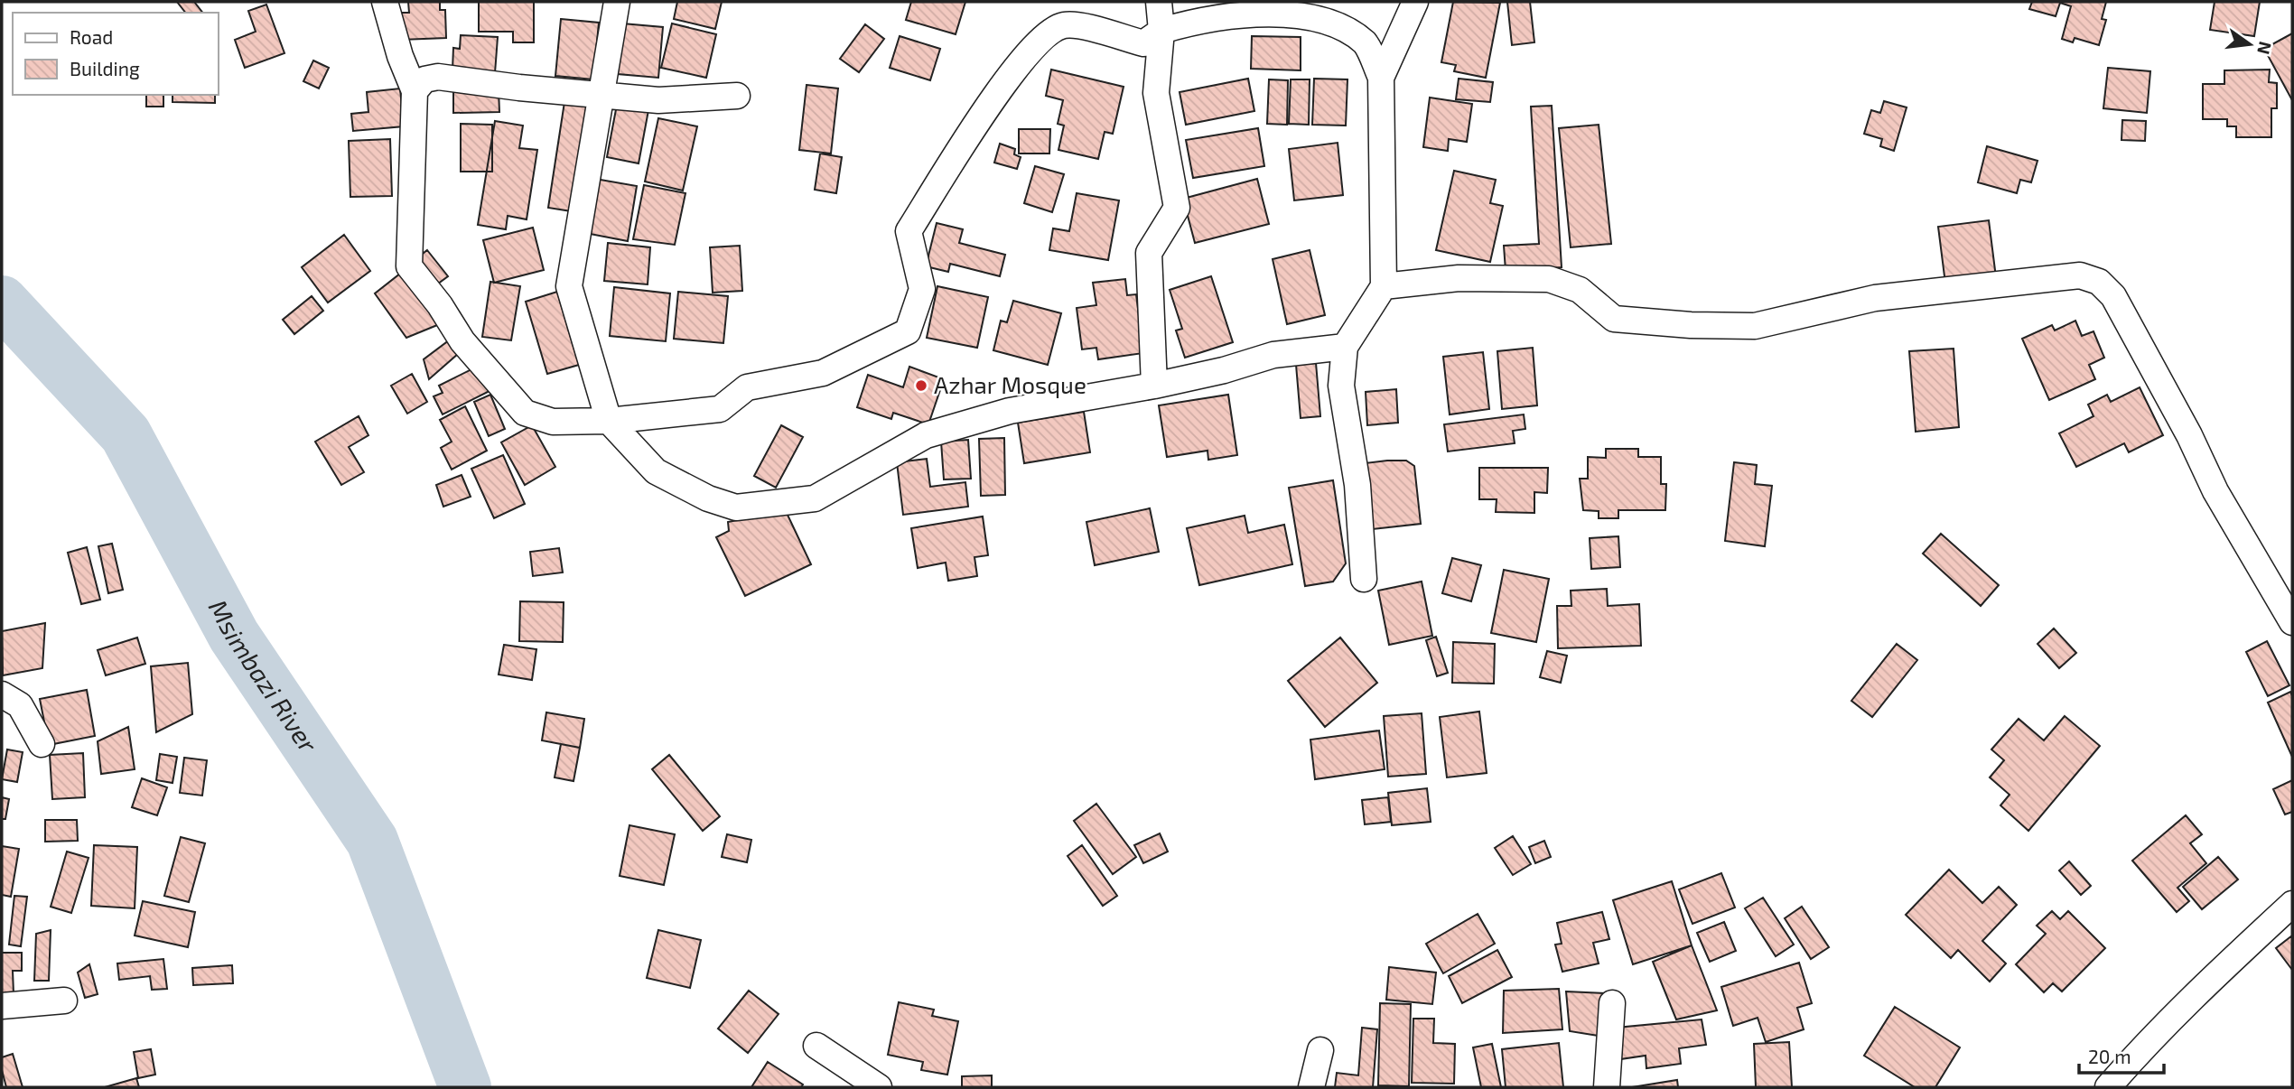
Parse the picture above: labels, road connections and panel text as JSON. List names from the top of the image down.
{
  "water": ["Msimbazi River"],
  "places": ["Azhar Mosque"],
  "legend": ["Road", "Building"],
  "scale_bar": "20 m",
  "north": "right"
}
